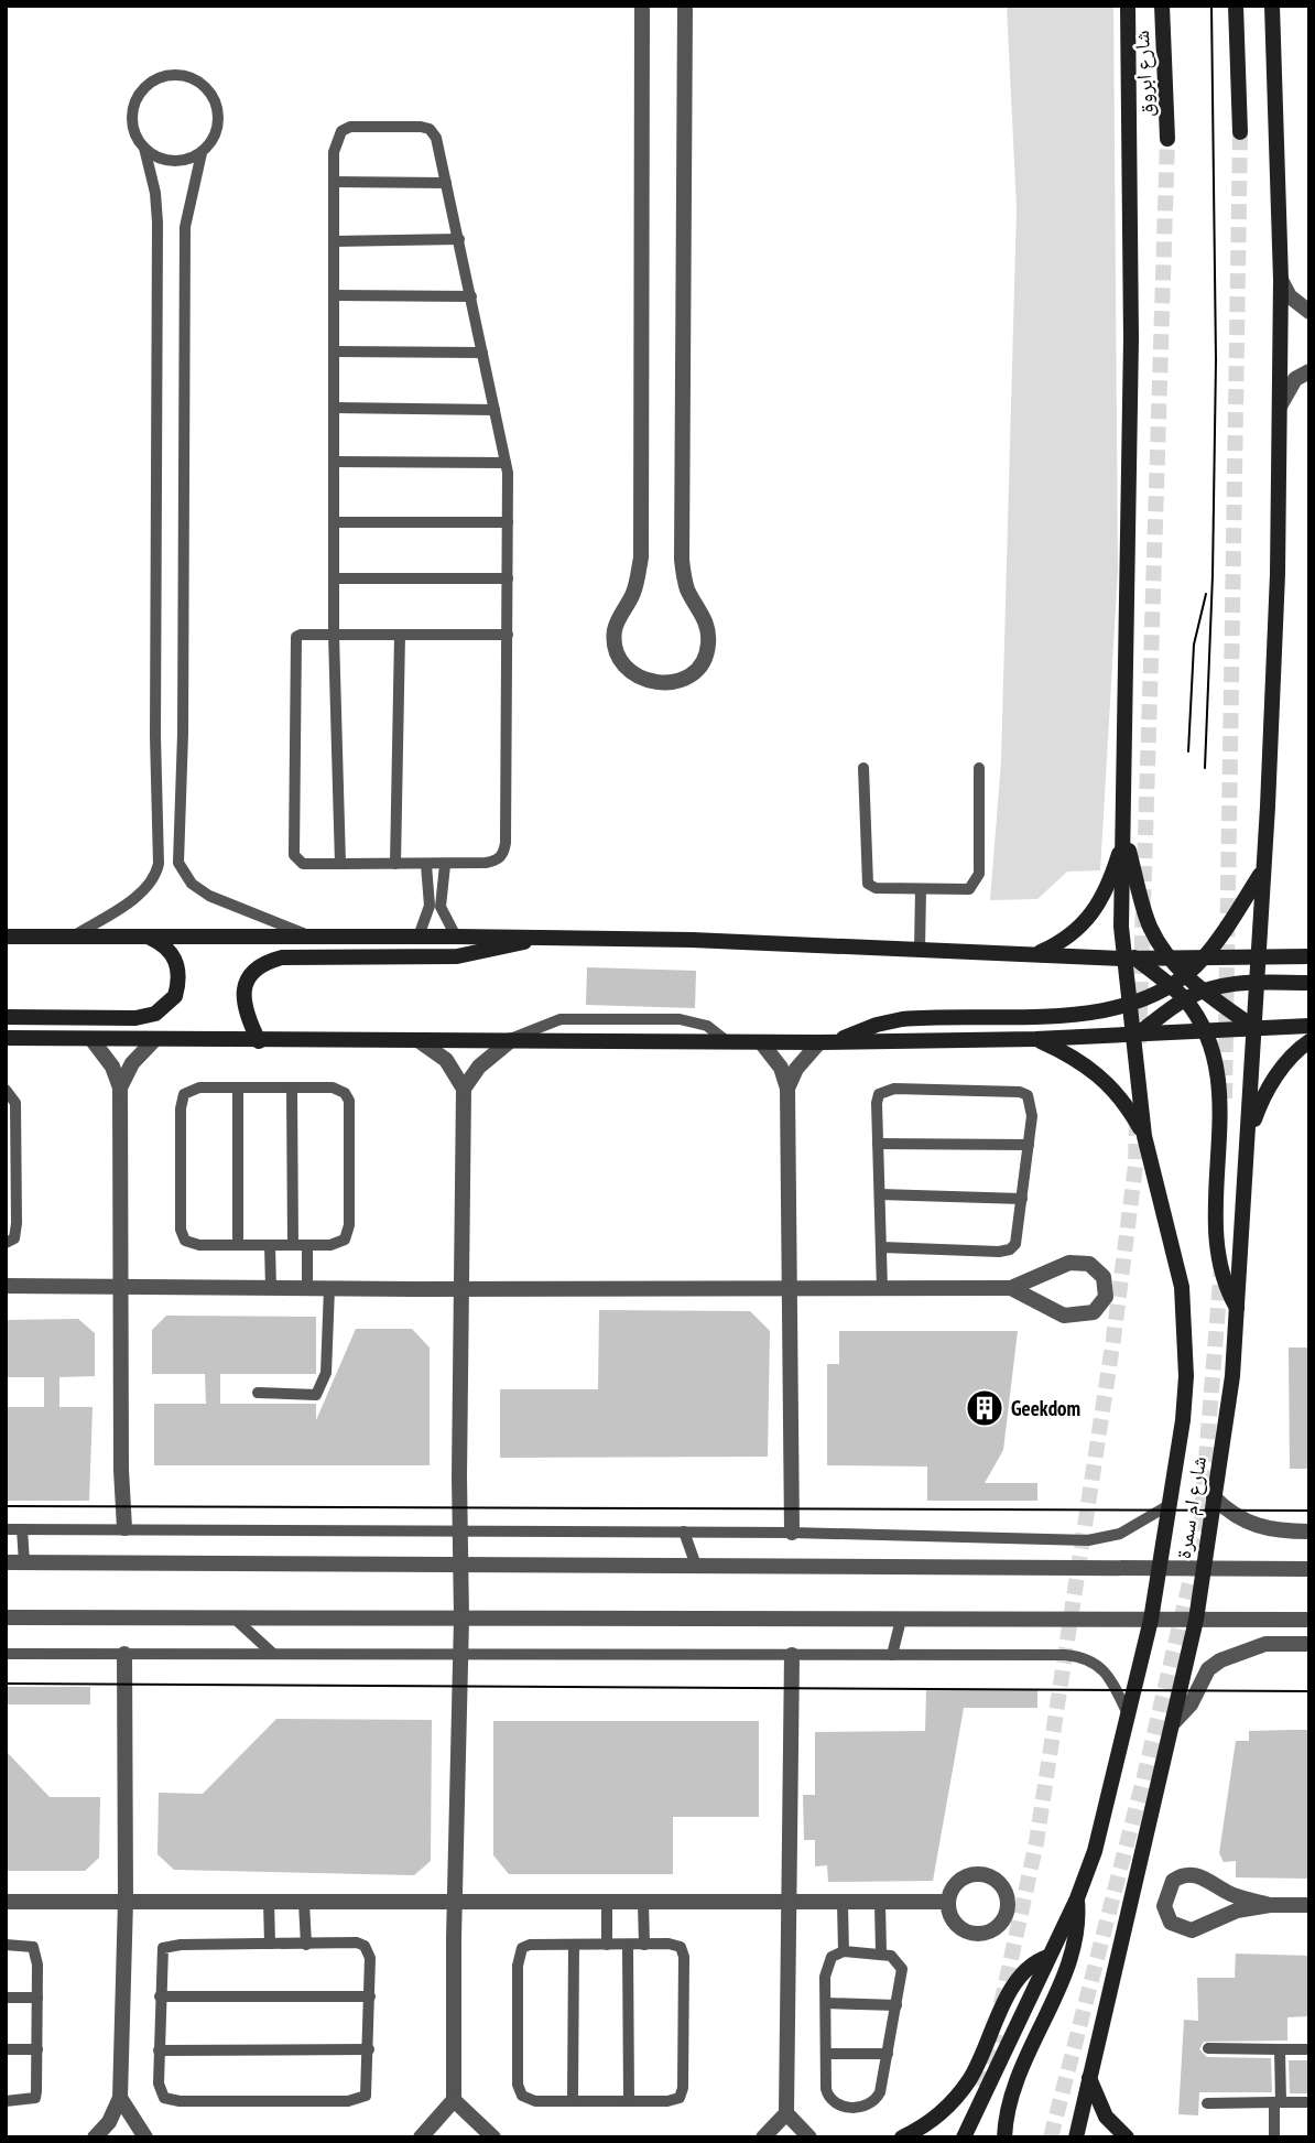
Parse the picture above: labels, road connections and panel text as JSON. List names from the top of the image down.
{
  "streets": {
    "street": ["شارع ابروق", "شارع ام سمرة"]
  },
  "places": {
    "building": ["Geekdom"]
  }
}
